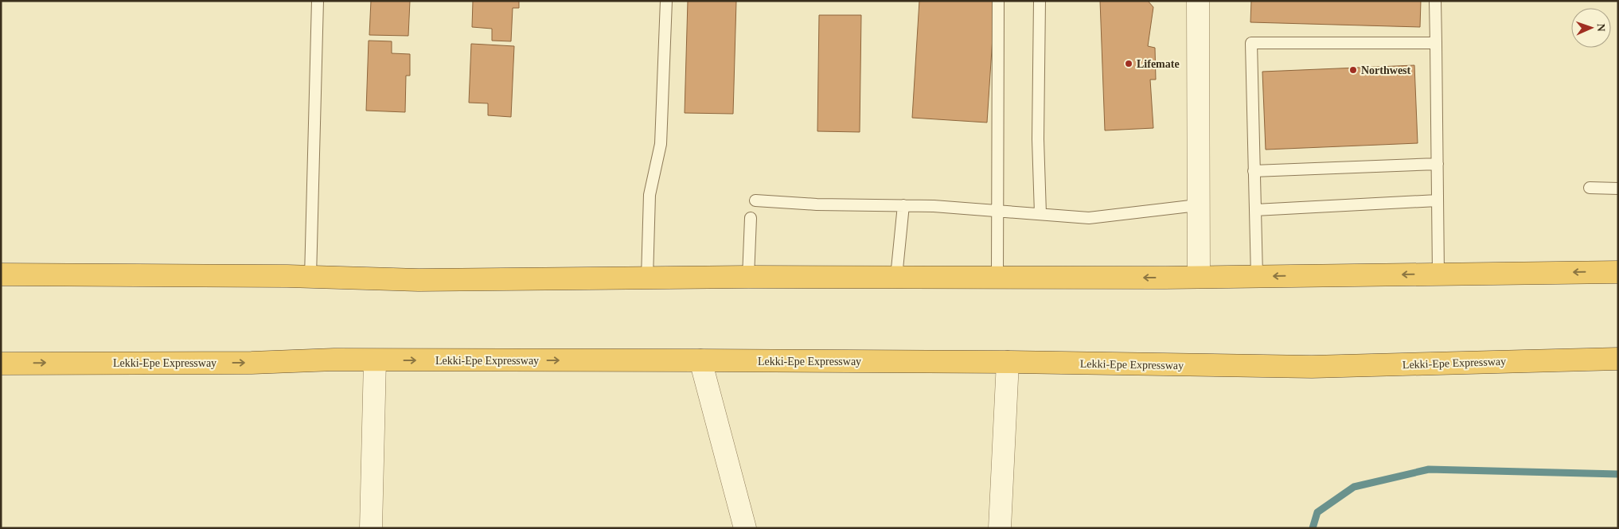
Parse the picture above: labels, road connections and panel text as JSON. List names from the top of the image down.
{
  "streets": {
    "highway": ["Lekki-Epe Expressway"]
  },
  "places": ["Lifemate", "Northwest"],
  "north": "right"
}
